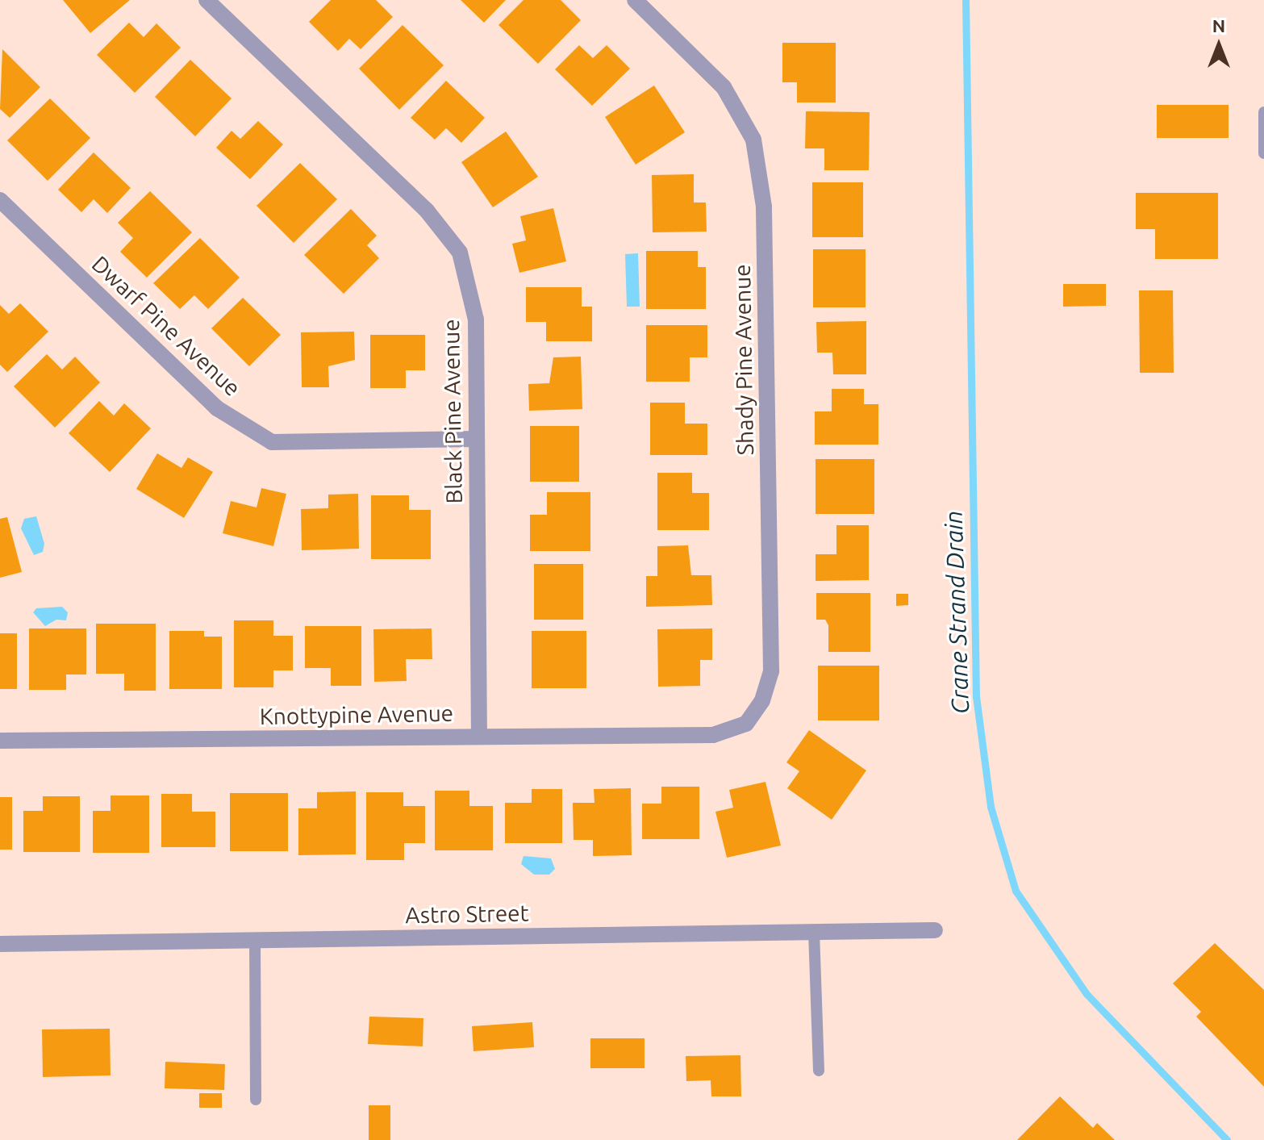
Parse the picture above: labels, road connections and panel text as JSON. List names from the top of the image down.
{
  "streets": {
    "street": [
      "Dwarf Pine Avenue",
      "Shady Pine Avenue",
      "Black Pine Avenue",
      "Knottypine Avenue",
      "Astro Street"
    ]
  },
  "crossings": [
    ["Dwarf Pine Avenue", "Black Pine Avenue"],
    ["Shady Pine Avenue", "Knottypine Avenue"],
    ["Black Pine Avenue", "Knottypine Avenue"]
  ],
  "water": ["Crane Strand Drain"],
  "north": "top"
}
